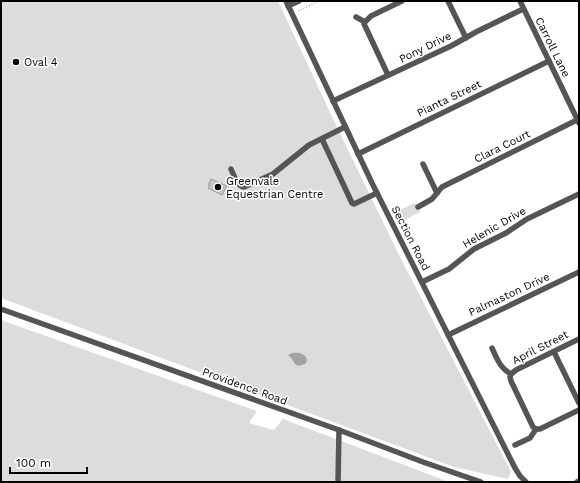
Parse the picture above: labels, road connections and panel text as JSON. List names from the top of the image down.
{
  "streets": {
    "street": [
      "Pony Drive",
      "Carroll Lane",
      "Pianta Street",
      "Clara Court",
      "Helenic Drive",
      "Section Road",
      "Palmaston Drive",
      "April Street",
      "Providence Road"
    ]
  },
  "crossings": [
    ["Pony Drive", "Carroll Lane"],
    ["Pony Drive", "Section Road"],
    ["Carroll Lane", "Pianta Street"],
    ["Carroll Lane", "Clara Court"],
    ["Pianta Street", "Section Road"],
    ["Helenic Drive", "Section Road"],
    ["Section Road", "Palmaston Drive"]
  ],
  "places": ["Oval 4", "Greenvale Equestrian Centre"],
  "scale_bar": "100 m"
}
